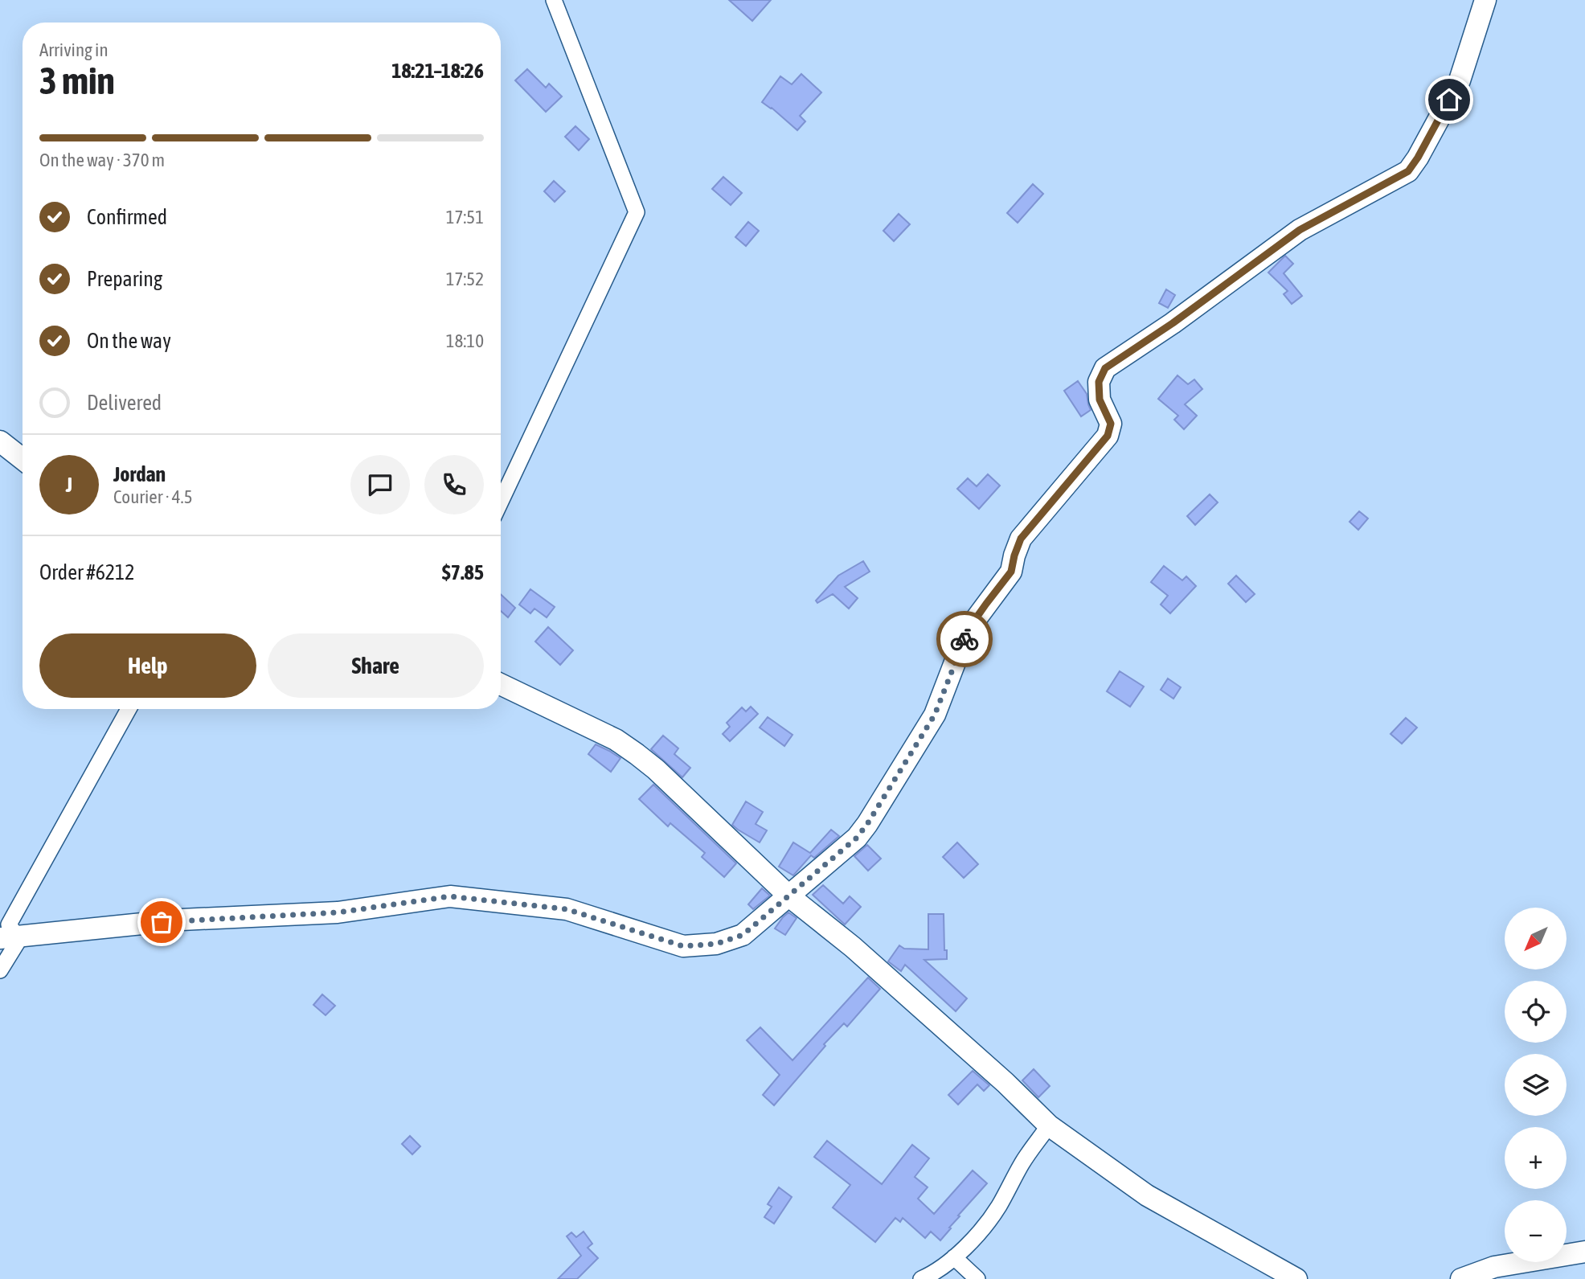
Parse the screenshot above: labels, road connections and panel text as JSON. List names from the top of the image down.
{
  "north": "bottom left",
  "page": {
    "heading": ["3 min", "Arriving in", "18:21–18:26"],
    "panel": [
      "Jordan",
      "Courier · 4.5",
      "Order #6212",
      "$7.85"
    ],
    "bar": "On the way · 370 m",
    "list": [
      ["Confirmed", "17:51"],
      ["Preparing", "17:52"],
      ["On the way", "18:10"],
      "Delivered"
    ],
    "round": "J",
    "buttons": ["Help", "Share"],
    "map_buttons": ["+", "−"]
  }
}
